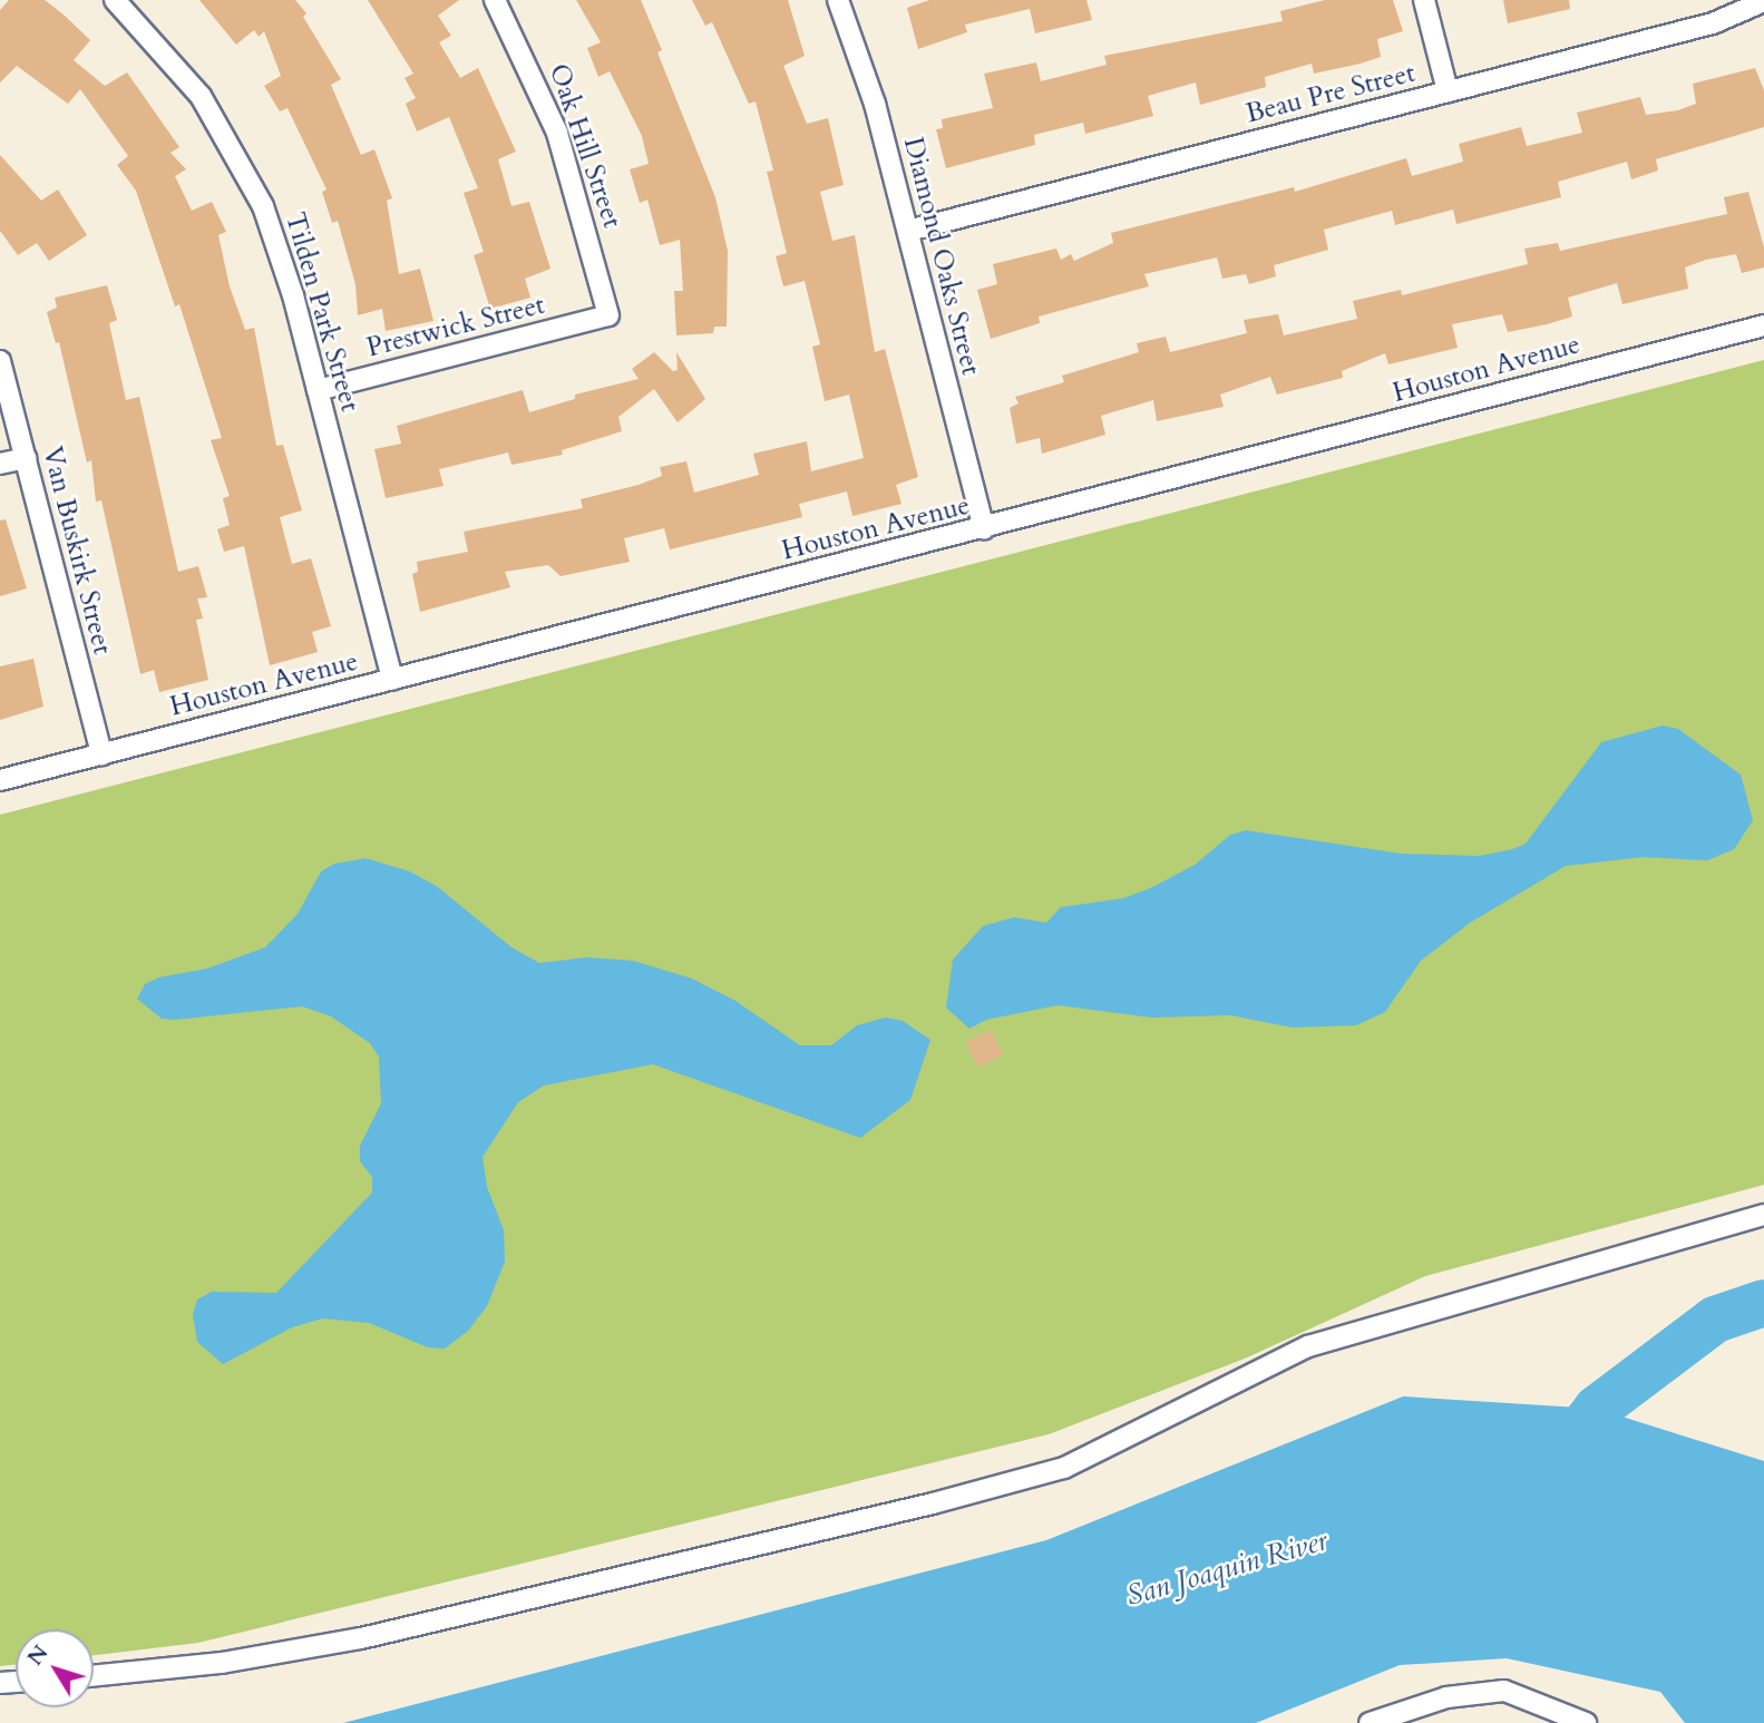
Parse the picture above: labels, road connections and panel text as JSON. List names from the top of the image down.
{
  "streets": {
    "street": [
      "Beau Pre Street",
      "Oak Hill Street",
      "Diamond Oaks Street",
      "Tilden Park Street",
      "Prestwick Street",
      "Houston Avenue",
      "Van Buskirk Street"
    ]
  },
  "crossings": [
    ["Beau Pre Street", "Diamond Oaks Street"],
    ["Oak Hill Street", "Prestwick Street"],
    ["Diamond Oaks Street", "Houston Avenue"],
    ["Tilden Park Street", "Prestwick Street"],
    ["Tilden Park Street", "Houston Avenue"],
    ["Houston Avenue", "Van Buskirk Street"]
  ],
  "water": ["San Joaquin River"],
  "north": "top left"
}
